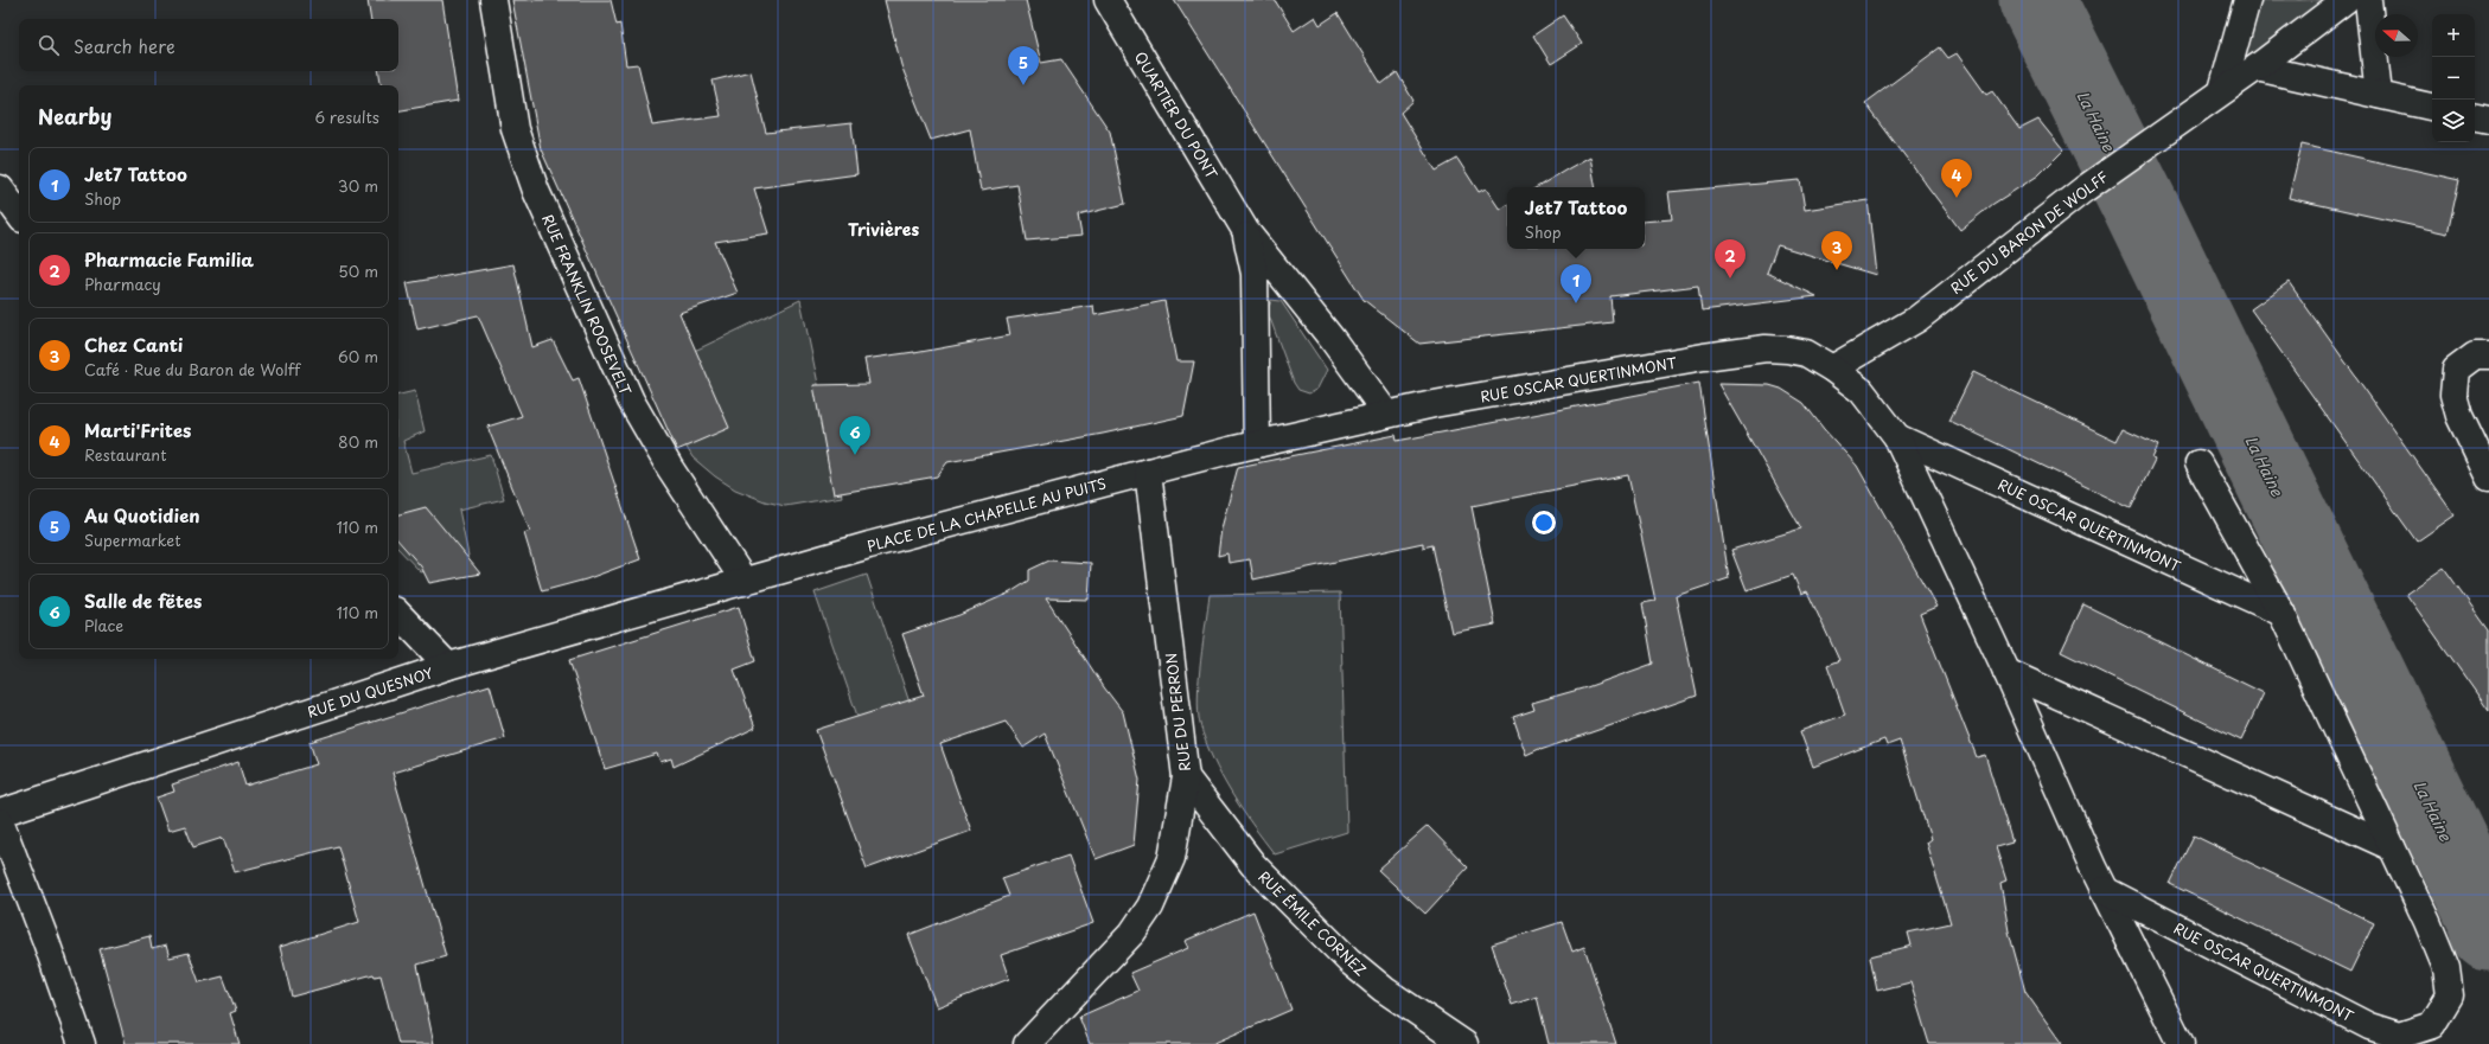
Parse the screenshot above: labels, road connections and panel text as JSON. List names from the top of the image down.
{
  "streets": {
    "street": [
      "QUARTIER DU PONT",
      "RUE DU BARON DE WOLFF",
      "RUE FRANKLIN ROOSEVELT",
      "RUE OSCAR QUERTINMONT",
      "PLACE DE LA CHAPELLE AU PUITS",
      "RUE DU QUESNOY",
      "RUE DU PERRON",
      "RUE ÉMILE CORNEZ"
    ]
  },
  "crossings": [
    ["RUE DU BARON DE WOLFF", "RUE OSCAR QUERTINMONT"],
    ["RUE FRANKLIN ROOSEVELT", "PLACE DE LA CHAPELLE AU PUITS"],
    ["RUE FRANKLIN ROOSEVELT", "RUE DU QUESNOY"],
    ["RUE OSCAR QUERTINMONT", "PLACE DE LA CHAPELLE AU PUITS"],
    ["PLACE DE LA CHAPELLE AU PUITS", "RUE DU QUESNOY"],
    ["PLACE DE LA CHAPELLE AU PUITS", "RUE DU PERRON"],
    ["RUE DU PERRON", "RUE ÉMILE CORNEZ"]
  ],
  "districts": ["Trivières"],
  "water": ["La Haine"],
  "north": "left",
  "page": {
    "map_buttons": ["+", "−"],
    "search": "Search here",
    "pins": [
      "5",
      "4",
      "3",
      "2",
      "1",
      "6"
    ],
    "heading": ["Nearby", "6 results"],
    "list": [
      {
        "mark": "1",
        "name": "Jet7 Tattoo",
        "note": "Shop",
        "value": "30 m"
      },
      {
        "mark": "2",
        "name": "Pharmacie Familia",
        "note": "Pharmacy",
        "value": "50 m"
      },
      {
        "mark": "3",
        "name": "Chez Canti",
        "note": "Café · Rue du Baron de Wolff",
        "value": "60 m"
      },
      {
        "mark": "4",
        "name": "Marti'Frites",
        "note": "Restaurant",
        "value": "80 m"
      },
      {
        "mark": "5",
        "name": "Au Quotidien",
        "note": "Supermarket",
        "value": "110 m"
      },
      {
        "mark": "6",
        "name": "Salle de fëtes",
        "note": "Place",
        "value": "110 m"
      }
    ],
    "popup": ["Jet7 Tattoo", "Shop"]
  }
}
